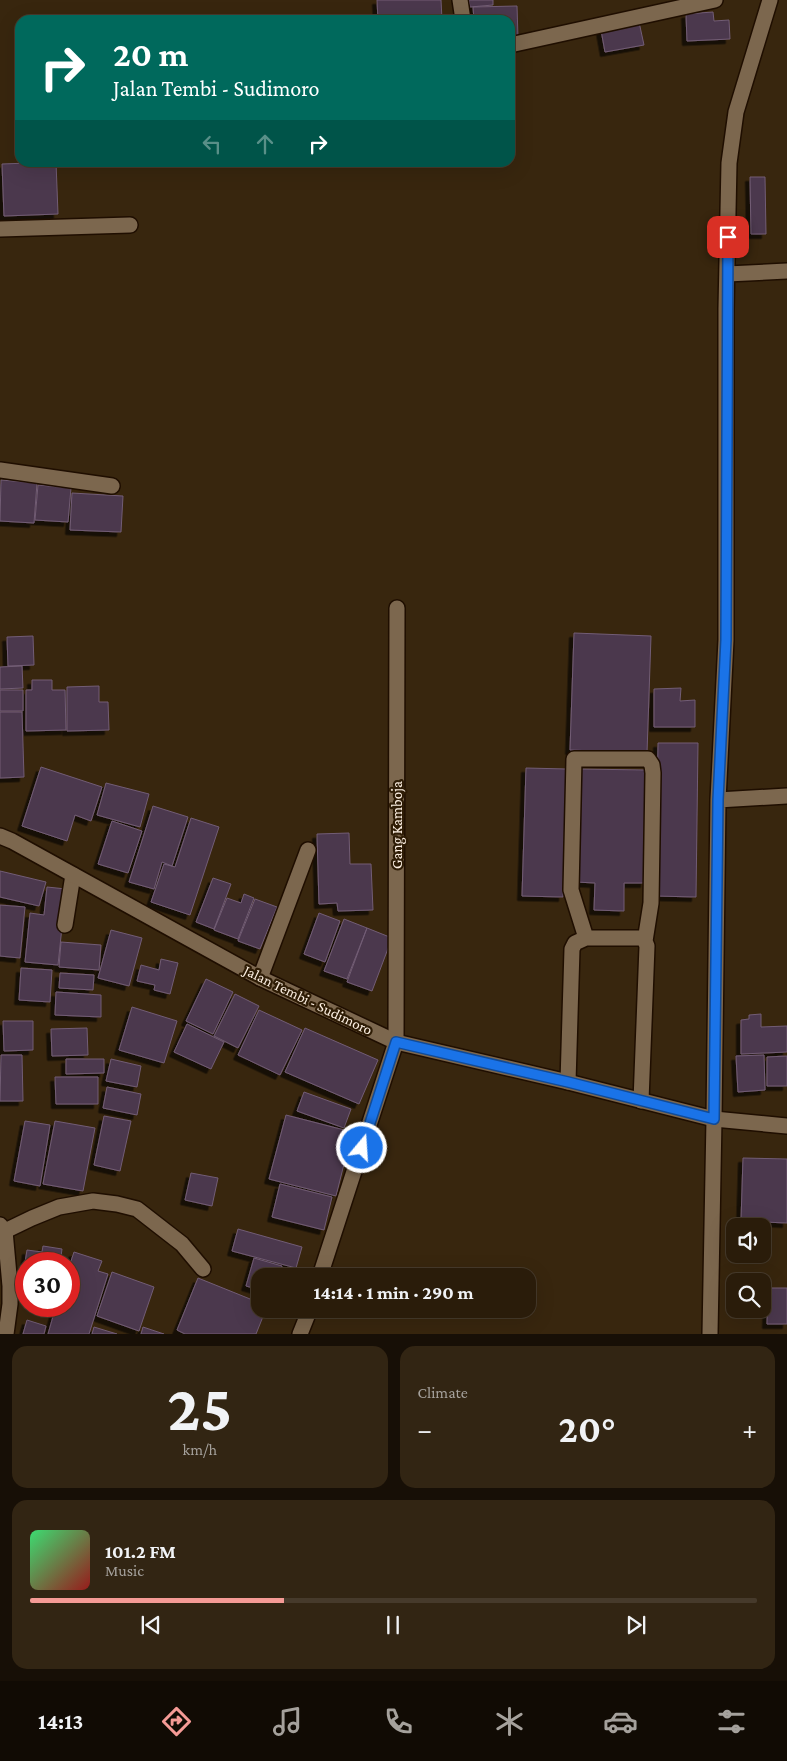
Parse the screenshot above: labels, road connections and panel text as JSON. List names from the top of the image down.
{
  "streets": {
    "street": ["Gang Kamboja", "Jalan Tembi - Sudimoro"]
  },
  "crossings": [
    ["Gang Kamboja", "Jalan Tembi - Sudimoro"]
  ],
  "page": {
    "turn": ["20 m", "Jalan Tembi - Sudimoro"],
    "limit": "30",
    "trip": "14:14 · 1 min · 290 m",
    "tile": [
      ["25", "km/h"],
      "Climate"
    ],
    "heat": ["−", "20°", "+"],
    "song": ["101.2 FM", "Music"],
    "tabs": "14:13"
  }
}
